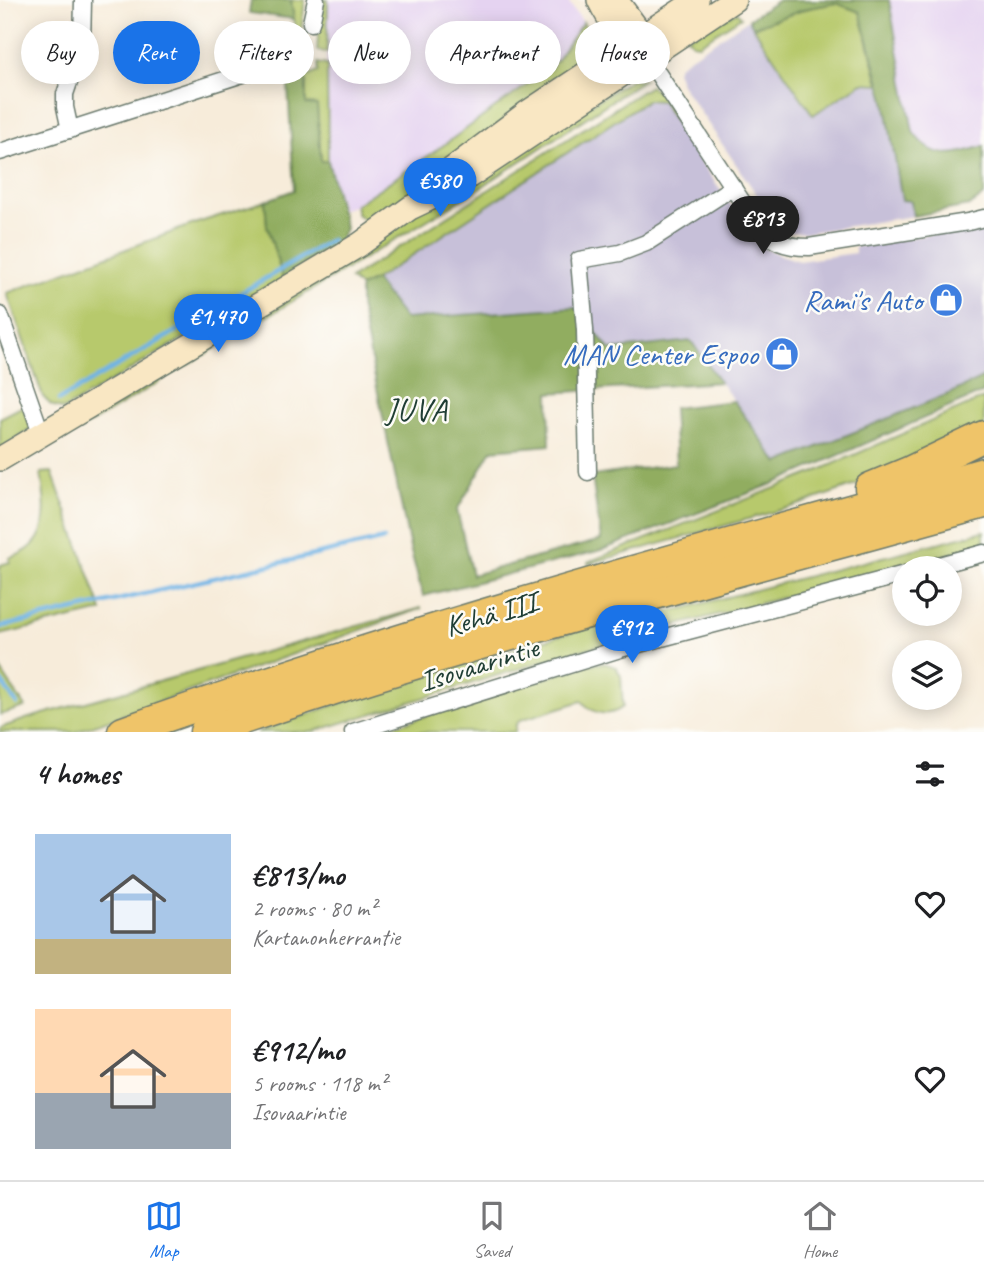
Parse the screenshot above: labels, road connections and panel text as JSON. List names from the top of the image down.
{
  "streets": {
    "highway": ["Kehä III"],
    "street": ["Isovaarintie"]
  },
  "districts": ["JUVA"],
  "places": {
    "shop": ["Rami's Auto", "MAN Center Espoo"]
  },
  "page": {
    "chip": [
      "Buy",
      "Rent",
      "Filters",
      "New",
      "Apartment",
      "House"
    ],
    "price": [
      "€580",
      "€813",
      "€1,470",
      "€912"
    ],
    "heading": "4 homes",
    "list": [
      {
        "name": "€813/mo",
        "note": "2 rooms · 80 m² · Kartanonherrantie"
      },
      {
        "name": "€912/mo",
        "note": "5 rooms · 118 m² · Isovaarintie"
      }
    ],
    "tabs": ["Map", "Saved", "Home"]
  }
}
